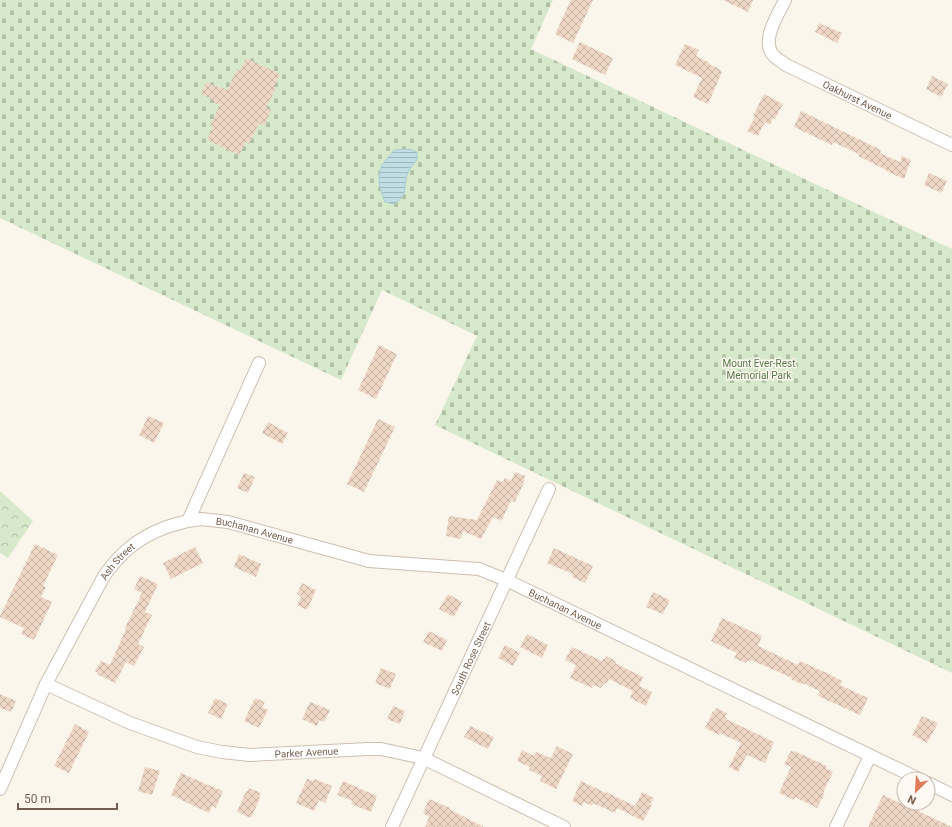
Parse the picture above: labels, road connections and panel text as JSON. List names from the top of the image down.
{
  "streets": {
    "street": [
      "Oakhurst Avenue",
      "Buchanan Avenue",
      "Ash Street",
      "South Rose Street",
      "Parker Avenue"
    ]
  },
  "crossings": [
    ["Buchanan Avenue", "Ash Street"],
    ["Buchanan Avenue", "South Rose Street"],
    ["Ash Street", "Parker Avenue"],
    ["South Rose Street", "Parker Avenue"]
  ],
  "parks": ["Mount Ever-Rest Memorial Park"],
  "scale_bar": "50 m",
  "north": "bottom left"
}
